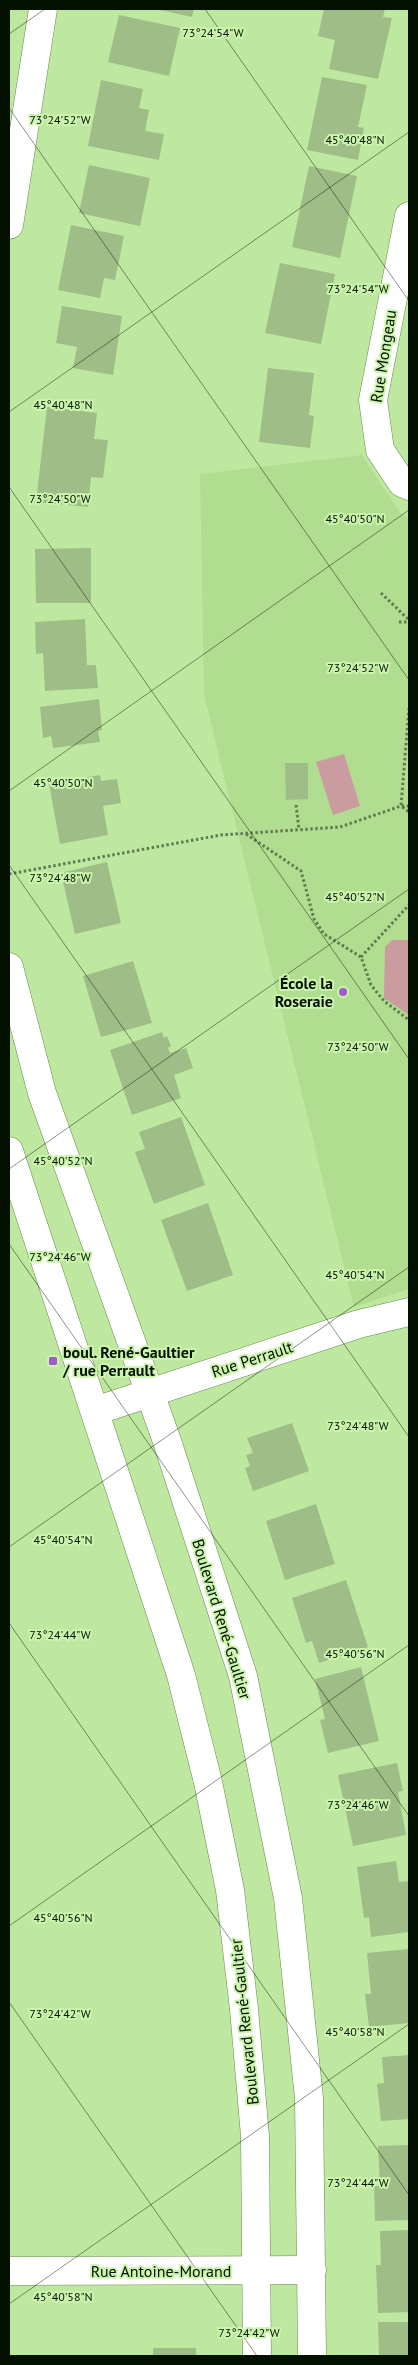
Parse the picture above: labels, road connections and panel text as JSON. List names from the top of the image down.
{
  "streets": {
    "street": [
      "Rue Mongeau",
      "Rue Perrault",
      "Boulevard René-Gaultier",
      "Rue Antoine-Morand"
    ]
  },
  "crossings": [
    ["Rue Perrault", "Boulevard René-Gaultier"],
    ["Boulevard René-Gaultier", "Rue Antoine-Morand"]
  ],
  "places": {
    "other": ["École la Roseraie"],
    "transit": ["boul. René-Gaultier / rue Perrault"]
  },
  "coordinates": [
    "73°24'54\"W",
    "73°24'52\"W",
    "45°40'48\"N",
    "73°24'50\"W",
    "45°40'50\"N",
    "73°24'48\"W",
    "45°40'52\"N",
    "73°24'46\"W",
    "45°40'54\"N",
    "73°24'44\"W",
    "45°40'56\"N",
    "73°24'42\"W",
    "45°40'58\"N"
  ]
}
